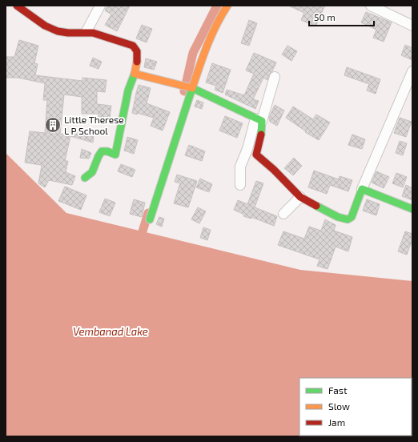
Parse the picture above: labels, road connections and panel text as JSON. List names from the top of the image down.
{
  "water": ["Vembanad Lake"],
  "places": {
    "building": ["Little Therese L P School"]
  },
  "legend": ["Fast", "Slow", "Jam"],
  "scale_bar": "50 m"
}
